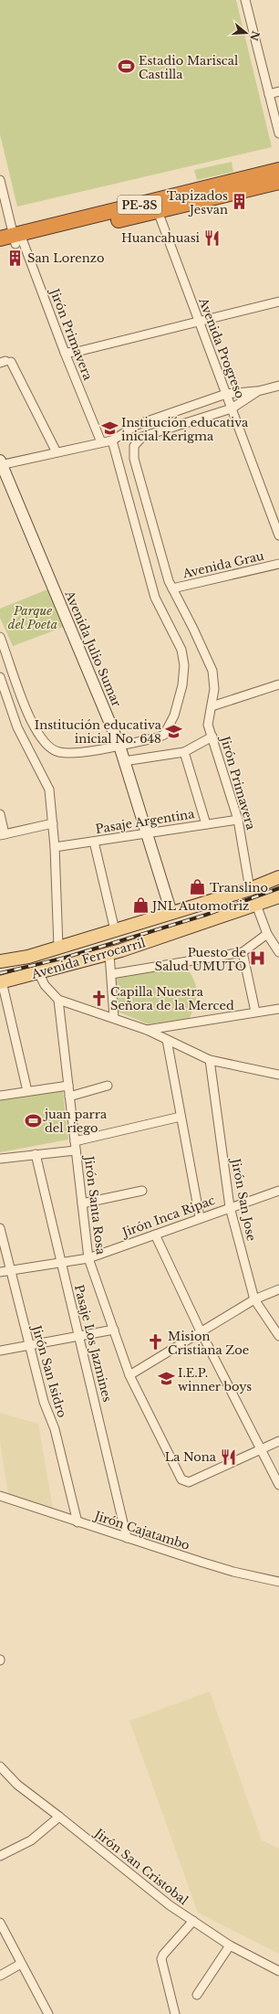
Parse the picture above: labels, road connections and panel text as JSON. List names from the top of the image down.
{
  "streets": {
    "highway": ["PE-3S"],
    "main road": ["Avenida Ferrocarril"],
    "street": [
      "Jirón Primavera",
      "Avenida Progreso",
      "Avenida Grau",
      "Avenida Julio Sumar",
      "Pasaje Argentina",
      "Jirón San Jose",
      "Jirón Santa Rosa",
      "Jirón Inca Ripac",
      "Pasaje Los Jazmines",
      "Jirón San Isidro",
      "Jirón Cajatambo",
      "Jirón San Cristobal"
    ]
  },
  "crossings": [
    ["PE-3S", "Jirón Primavera"],
    ["PE-3S", "Avenida Progreso"],
    ["Jirón Primavera", "Avenida Progreso"],
    ["Jirón Primavera", "Avenida Grau"],
    ["Jirón Primavera", "Pasaje Argentina"],
    ["Jirón Primavera", "Avenida Ferrocarril"],
    ["Avenida Julio Sumar", "Pasaje Argentina"],
    ["Avenida Julio Sumar", "Avenida Ferrocarril"],
    ["Jirón San Jose", "Jirón Inca Ripac"],
    ["Jirón Santa Rosa", "Jirón Inca Ripac"],
    ["Jirón Inca Ripac", "Pasaje Los Jazmines"],
    ["Jirón Inca Ripac", "Jirón San Isidro"],
    ["Pasaje Los Jazmines", "Jirón Cajatambo"],
    ["Jirón San Isidro", "Jirón Cajatambo"]
  ],
  "parks": ["Parque del Poeta"],
  "places": {
    "sports": ["Estadio Mariscal Castilla", "juan parra del riego"],
    "building": ["Tapizados Jesvan", "San Lorenzo"],
    "restaurant": ["Huancahuasi", "La Nona"],
    "school or university": ["Institución educativa inicial Kerigma", "Institución educativa inicial No. 648", "I.E.P. winner boys"],
    "shop": ["Translino", "JNL Automotriz"],
    "hospital": ["Puesto de Salud UMUTO"],
    "church": ["Capilla Nuestra Señora de la Merced", "Mision Cristiana Zoe"]
  },
  "north": "right"
}
